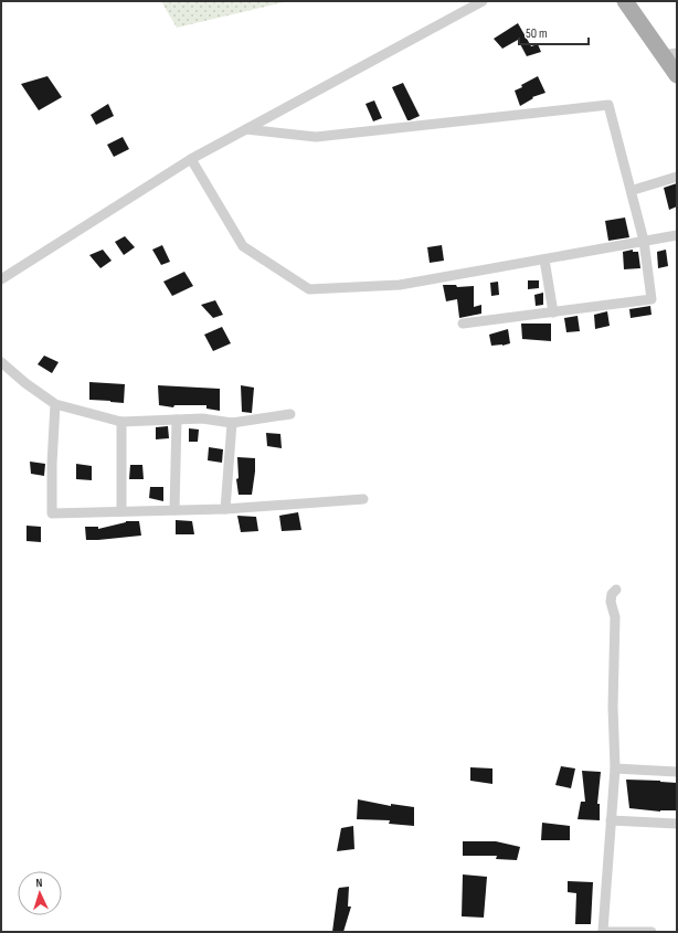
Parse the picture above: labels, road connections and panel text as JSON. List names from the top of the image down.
{
  "scale_bar": "50 m",
  "north": "top"
}
